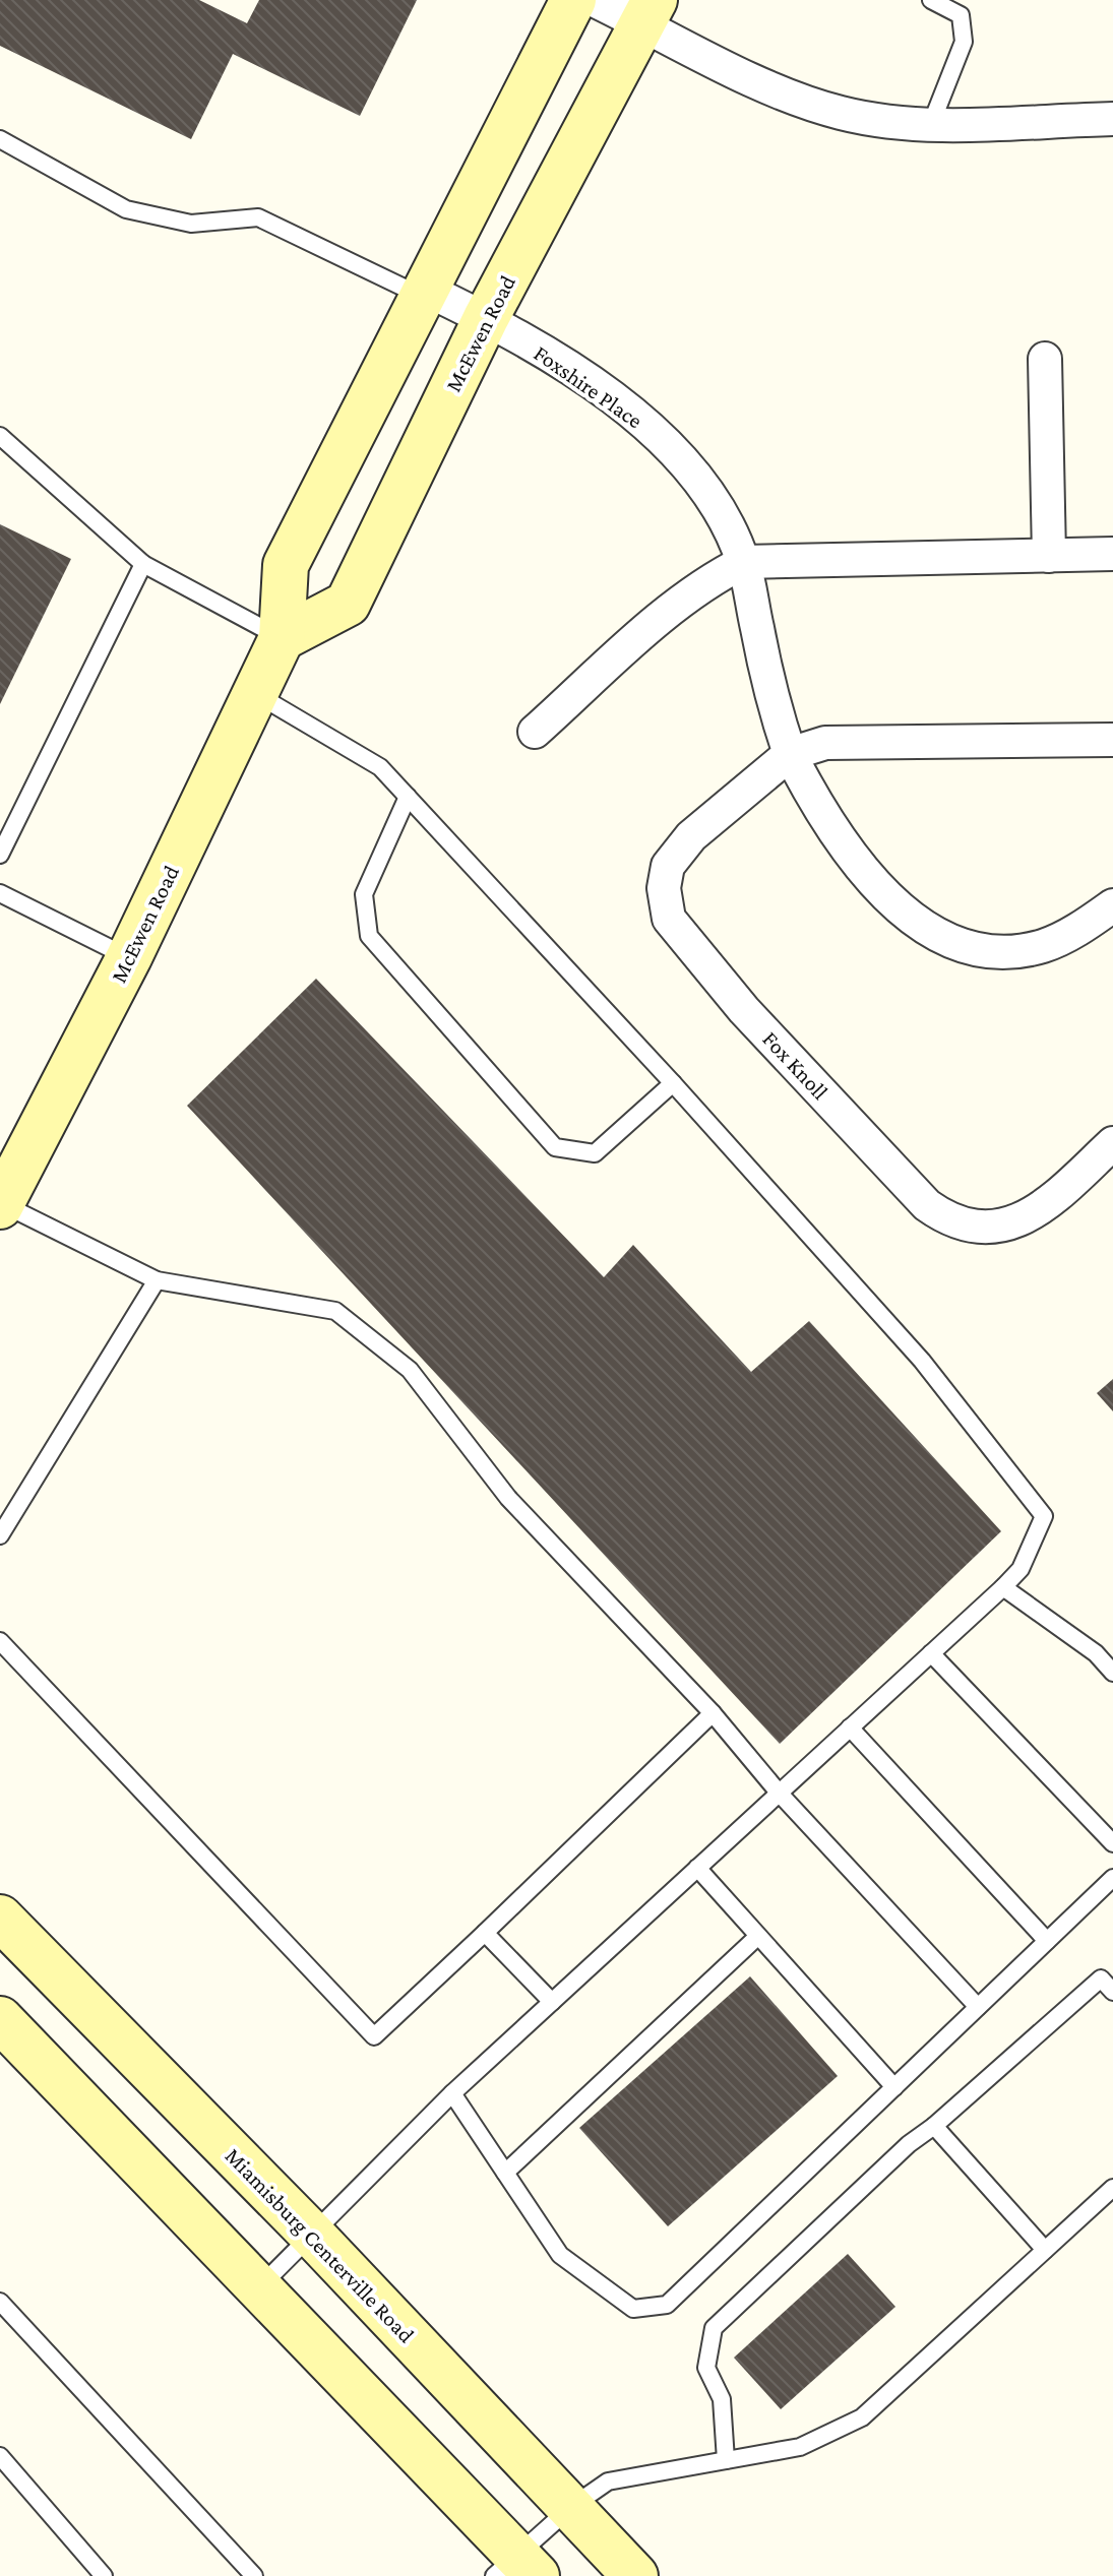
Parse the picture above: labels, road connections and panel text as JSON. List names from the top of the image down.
{
  "streets": {
    "street": [
      "McEwen Road",
      "Foxshire Place",
      "Fox Knoll",
      "Miamisburg Centerville Road"
    ]
  },
  "crossings": [
    ["McEwen Road", "Foxshire Place"]
  ]
}
